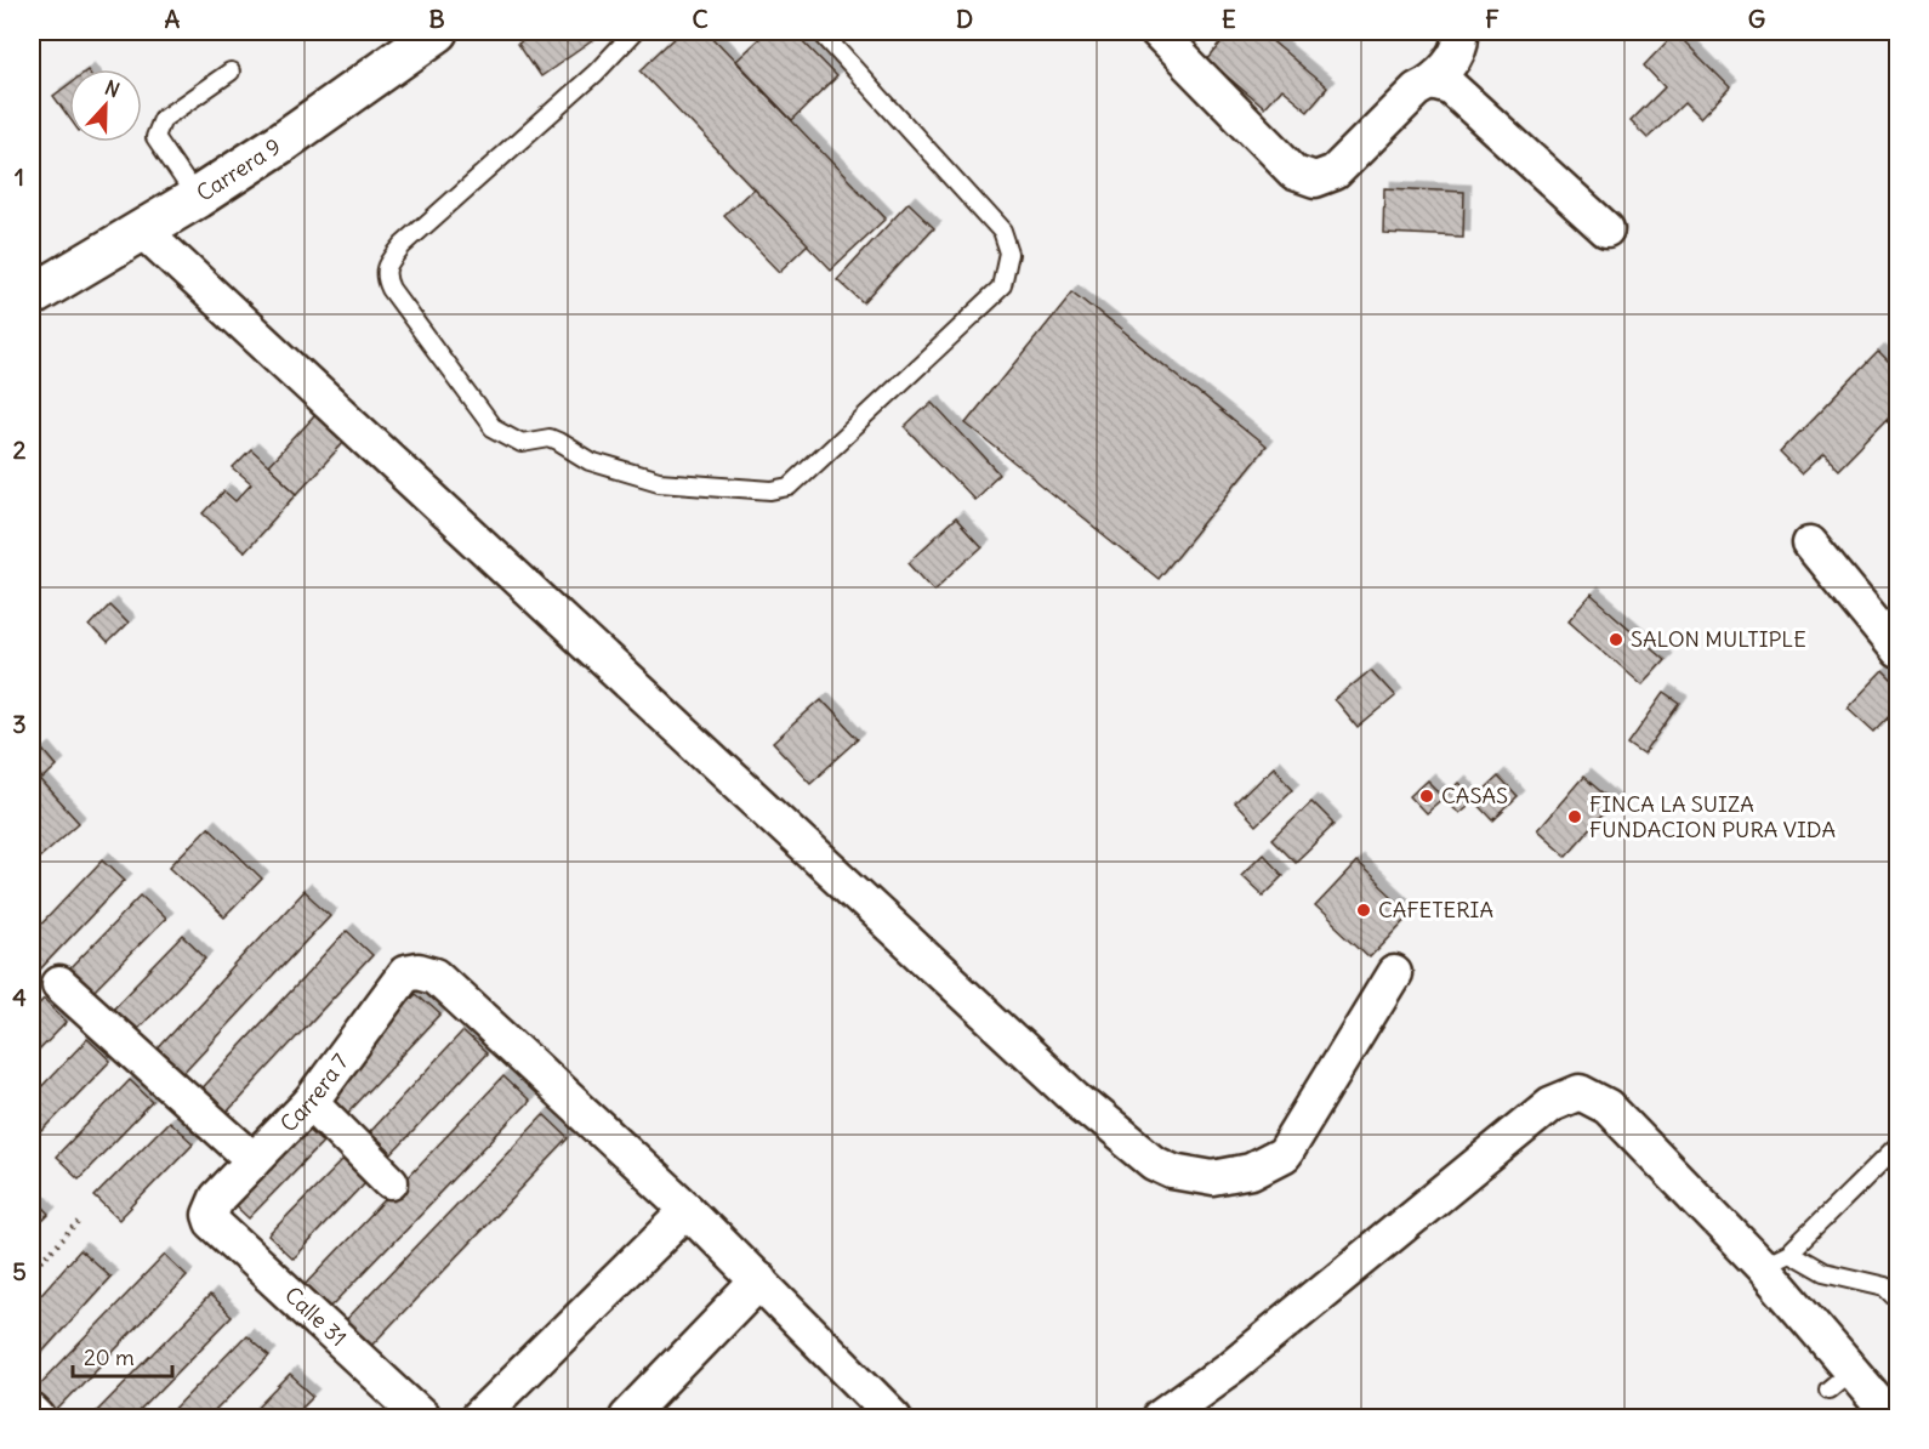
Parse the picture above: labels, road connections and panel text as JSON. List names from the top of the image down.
{
  "streets": {
    "main road": ["Carrera 9"],
    "street": ["Carrera 7", "Calle 31"]
  },
  "crossings": [
    ["Carrera 7", "Calle 31"]
  ],
  "places": [
    "SALON MULTIPLE",
    "CASAS",
    "FINCA LA SUIZA FUNDACION PURA VIDA",
    "CAFETERIA"
  ],
  "scale_bar": "20 m",
  "north": "top",
  "grid": {
    "columns": [
      "A",
      "B",
      "C",
      "D",
      "E",
      "F",
      "G"
    ],
    "rows": [
      "1",
      "2",
      "3",
      "4",
      "5"
    ]
  }
}
